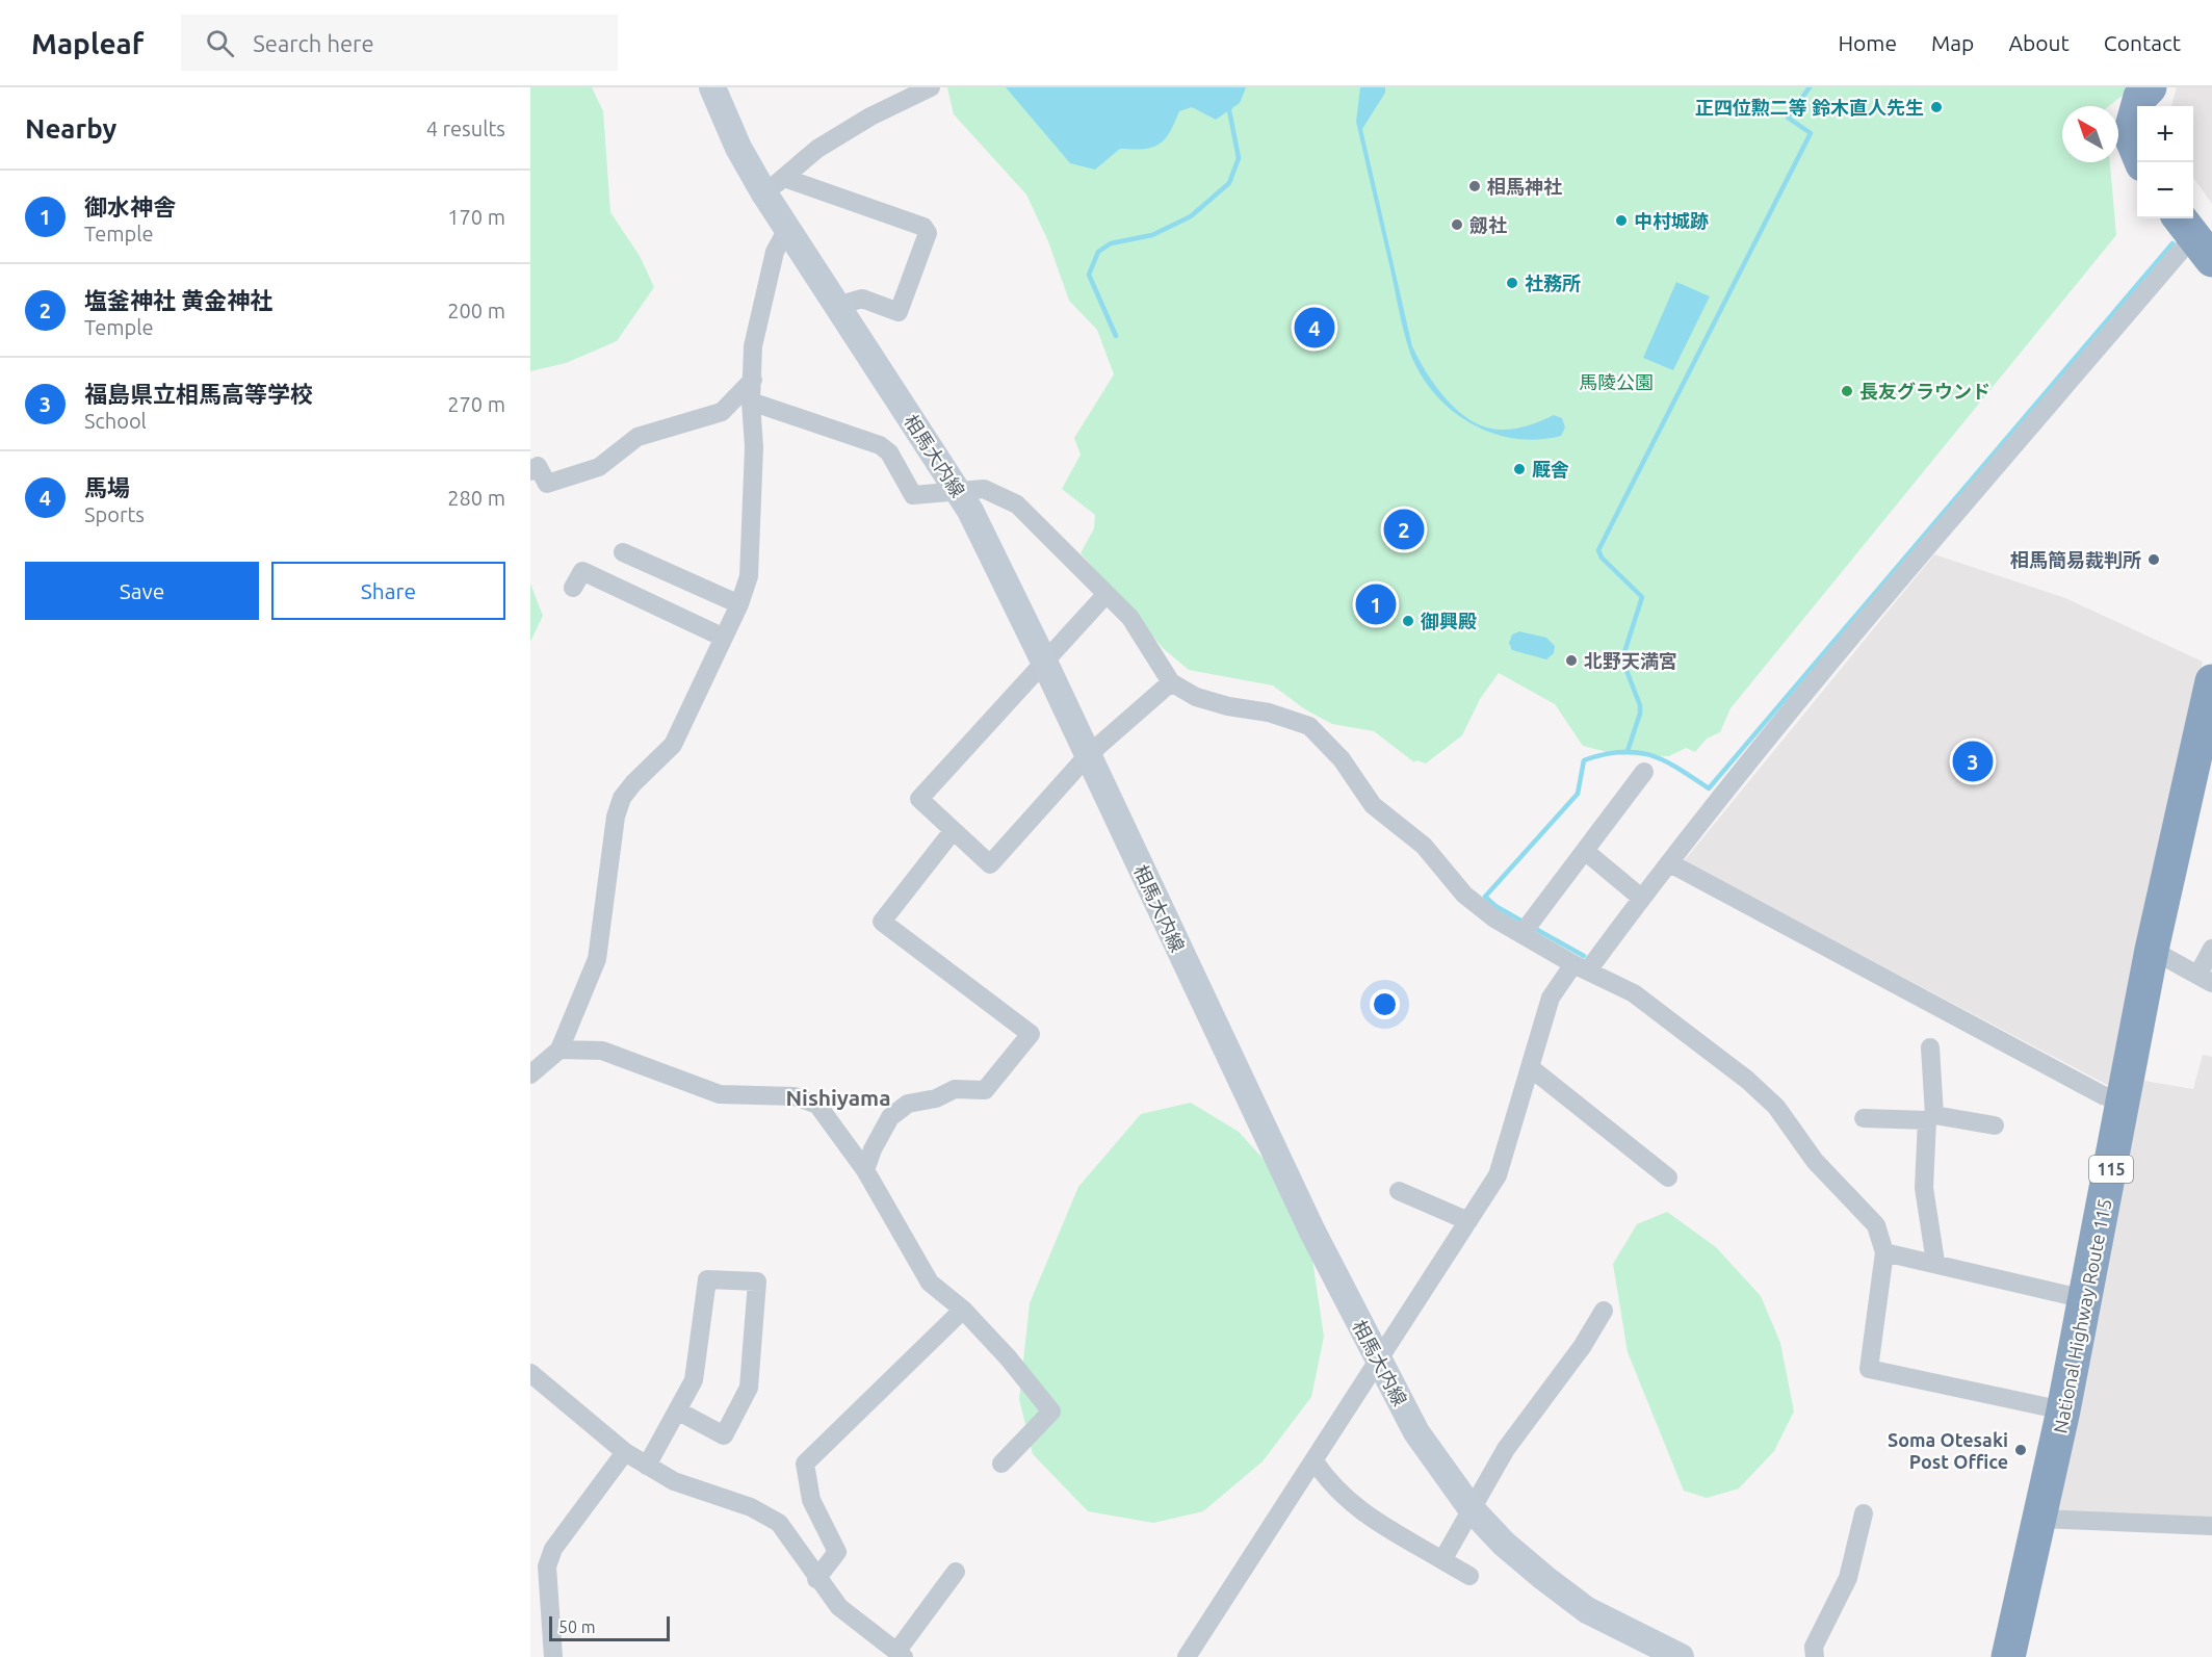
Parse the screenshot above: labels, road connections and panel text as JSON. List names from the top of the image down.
{
  "streets": {
    "highway": ["115", "National Highway Route 115"],
    "main road": ["相馬大内線"]
  },
  "districts": ["Nishiyama"],
  "parks": ["馬陵公園"],
  "places": [
    "正四位勲二等 鈴木直人先生",
    "相馬神社",
    "中村城跡",
    "劔社",
    "社務所",
    "長友グラウンド",
    "厩舎",
    "相馬簡易裁判所",
    "御興殿",
    "北野天満宮",
    "Soma Otesaki Post Office"
  ],
  "scale_bar": "50 m",
  "north": "top left",
  "page": {
    "header": "Mapleaf",
    "search": "Search here",
    "nav": [
      "Home",
      "Map",
      "About",
      "Contact"
    ],
    "heading": ["Nearby", "4 results"],
    "map_buttons": ["+", "−"],
    "list": [
      {
        "mark": "1",
        "name": "御水神舎",
        "note": "Temple",
        "value": "170 m"
      },
      {
        "mark": "2",
        "name": "塩釜神社 黄金神社",
        "note": "Temple",
        "value": "200 m"
      },
      {
        "mark": "3",
        "name": "福島県立相馬高等学校",
        "note": "School",
        "value": "270 m"
      },
      {
        "mark": "4",
        "name": "馬場",
        "note": "Sports",
        "value": "280 m"
      }
    ],
    "pins": [
      "4",
      "2",
      "1",
      "3"
    ],
    "buttons": ["Save", "Share"],
    "scale": "50 m"
  }
}
